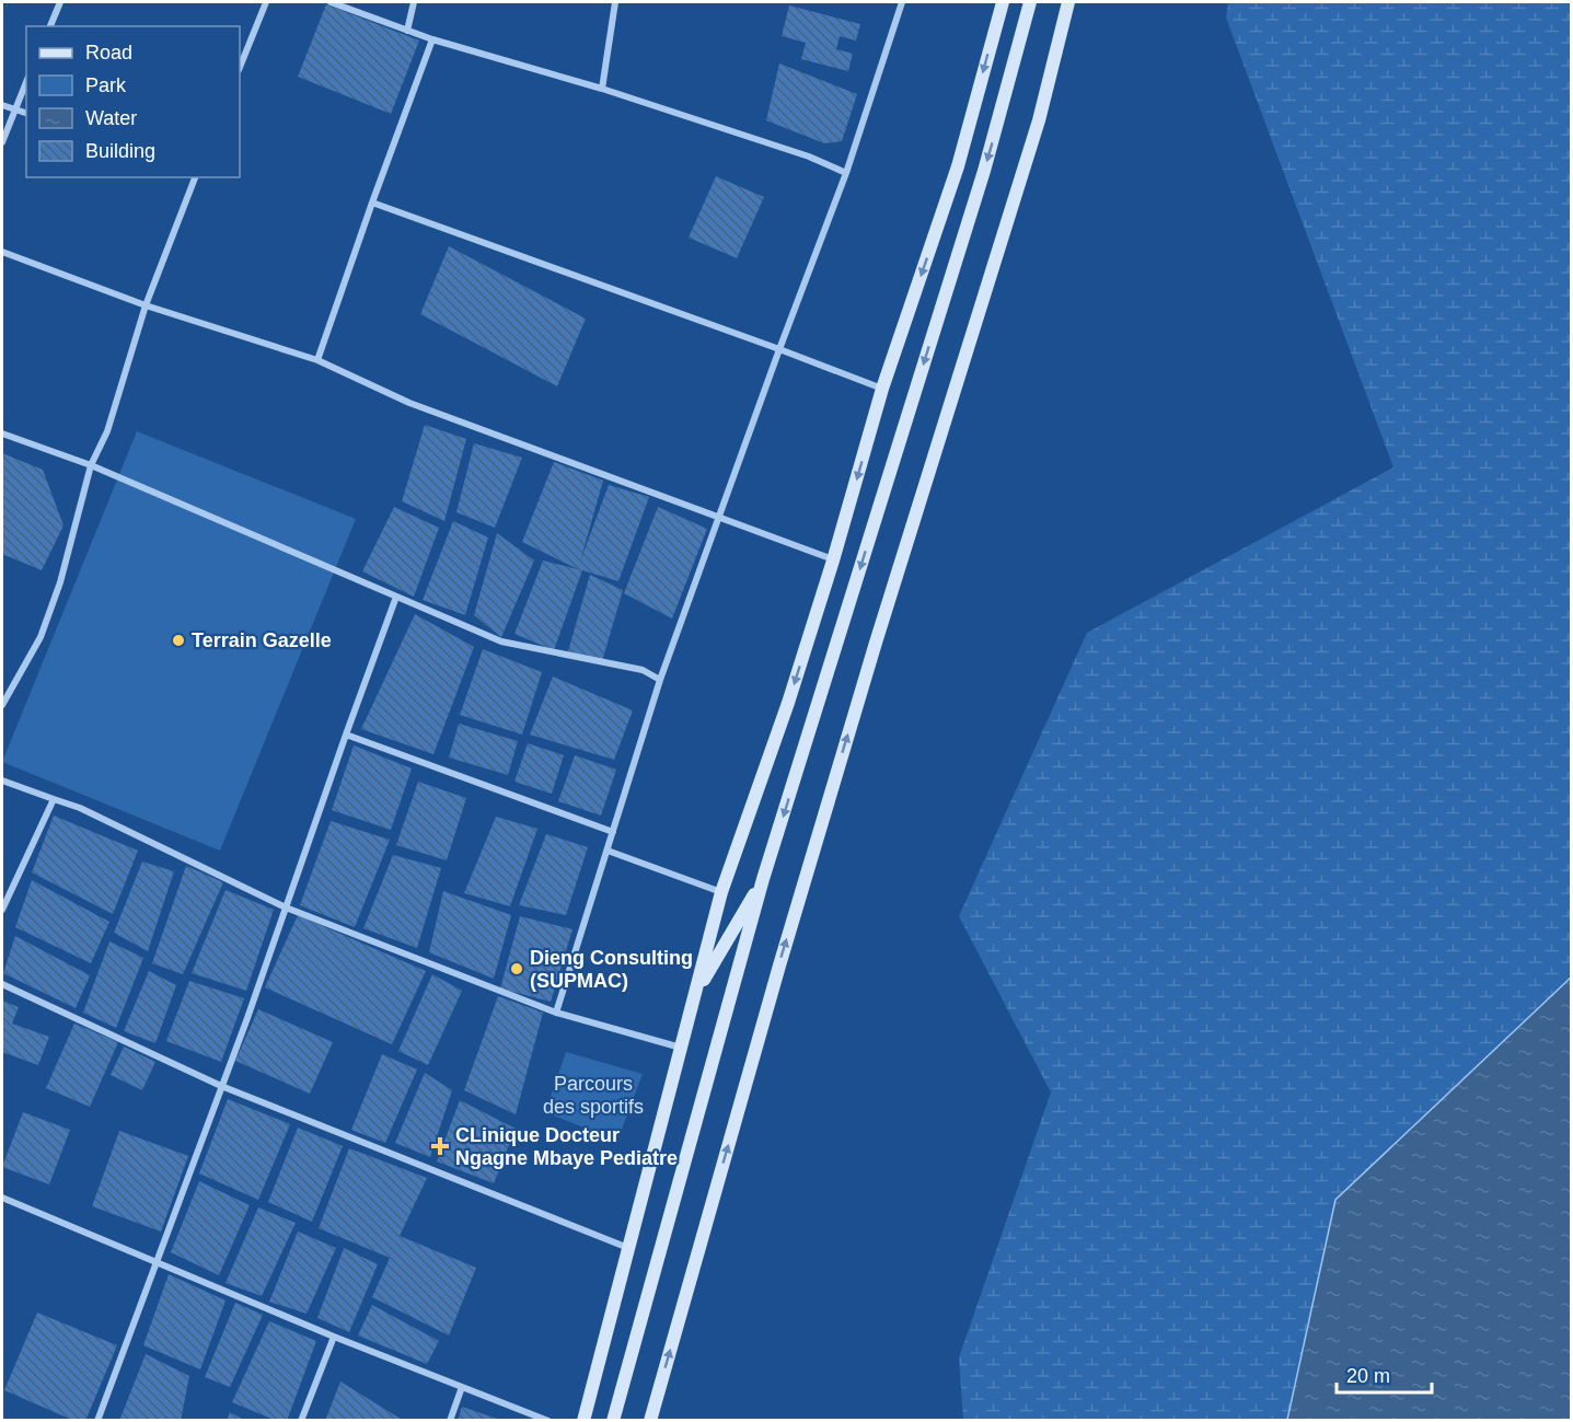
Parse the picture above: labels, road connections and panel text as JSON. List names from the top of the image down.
{
  "parks": ["Parcours des sportifs"],
  "places": {
    "other": ["Terrain Gazelle", "Dieng Consulting (SUPMAC)"],
    "health": ["CLinique Docteur Ngagne Mbaye Pediatre"]
  },
  "legend": [
    "Road",
    "Park",
    "Water",
    "Building"
  ],
  "scale_bar": "20 m"
}
